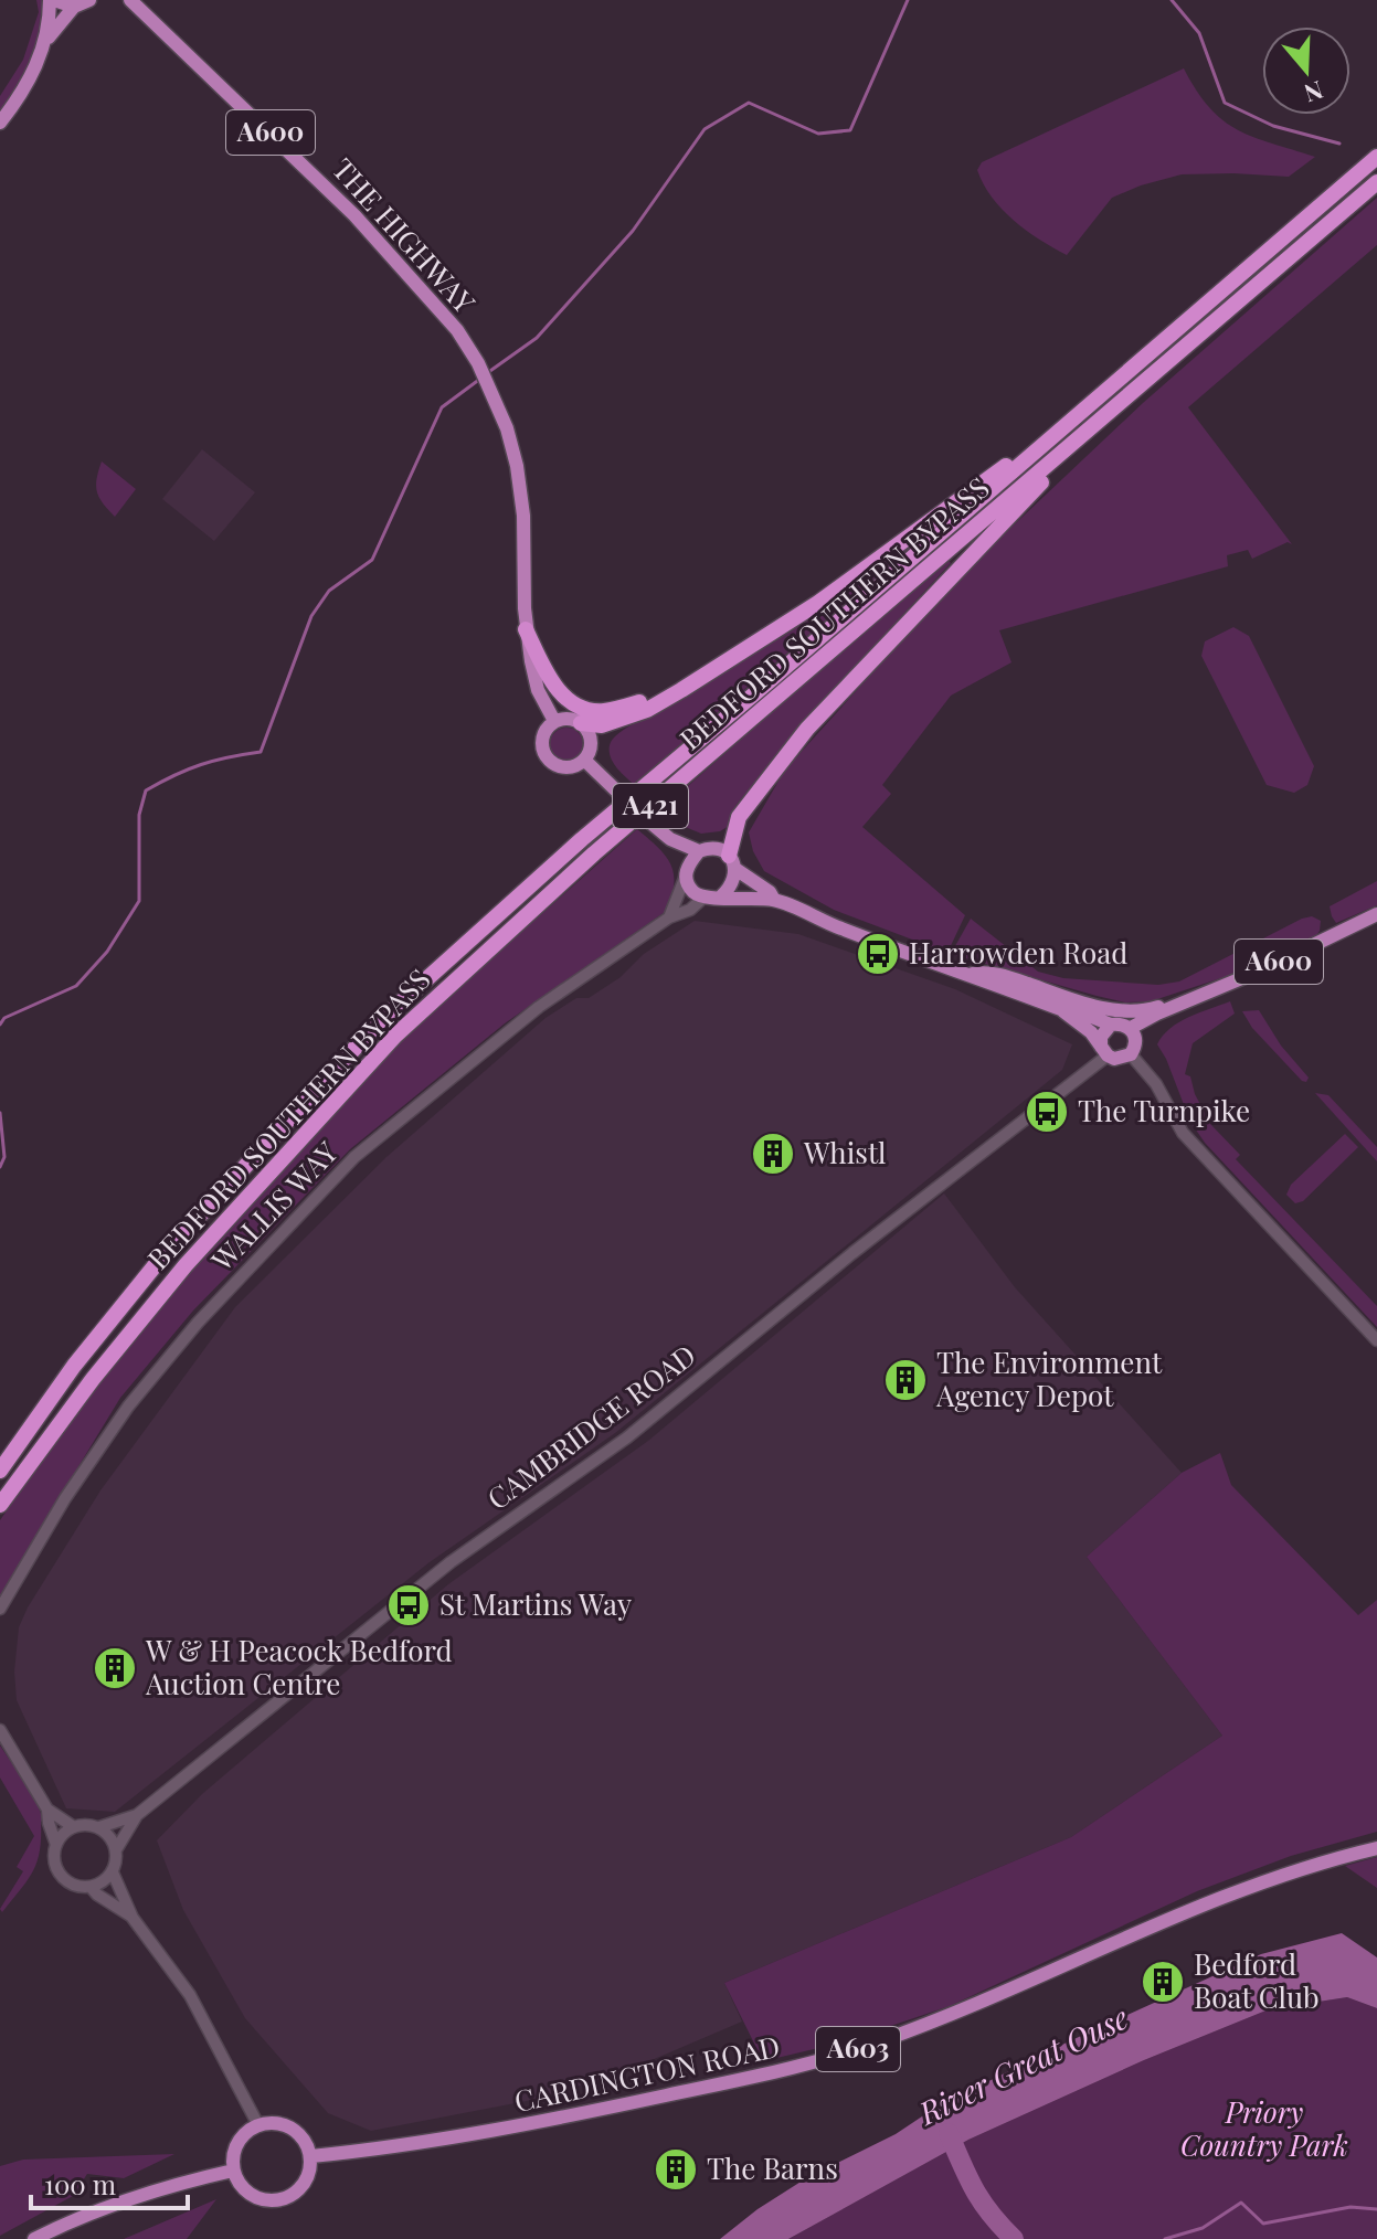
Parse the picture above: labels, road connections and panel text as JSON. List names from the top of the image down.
{
  "streets": {
    "highway": ["BEDFORD SOUTHERN BYPASS", "A421"],
    "main road": [
      "A600",
      "THE HIGHWAY",
      "A603",
      "CARDINGTON ROAD"
    ],
    "street": ["WALLIS WAY", "CAMBRIDGE ROAD"]
  },
  "crossings": [
    ["A600", "THE HIGHWAY"],
    ["A600", "A421"],
    ["A600", "WALLIS WAY"],
    ["A600", "CAMBRIDGE ROAD"],
    ["THE HIGHWAY", "A421"],
    ["BEDFORD SOUTHERN BYPASS", "A421"],
    ["A421", "WALLIS WAY"]
  ],
  "water": ["River Great Ouse"],
  "parks": ["Priory Country Park"],
  "places": {
    "bus stop": ["Harrowden Road", "The Turnpike", "St Martins Way"],
    "building": [
      "Whistl",
      "The Environment Agency Depot",
      "W & H Peacock Bedford Auction Centre",
      "Bedford Boat Club",
      "The Barns"
    ]
  },
  "scale_bar": "100 m",
  "north": "bottom"
}
